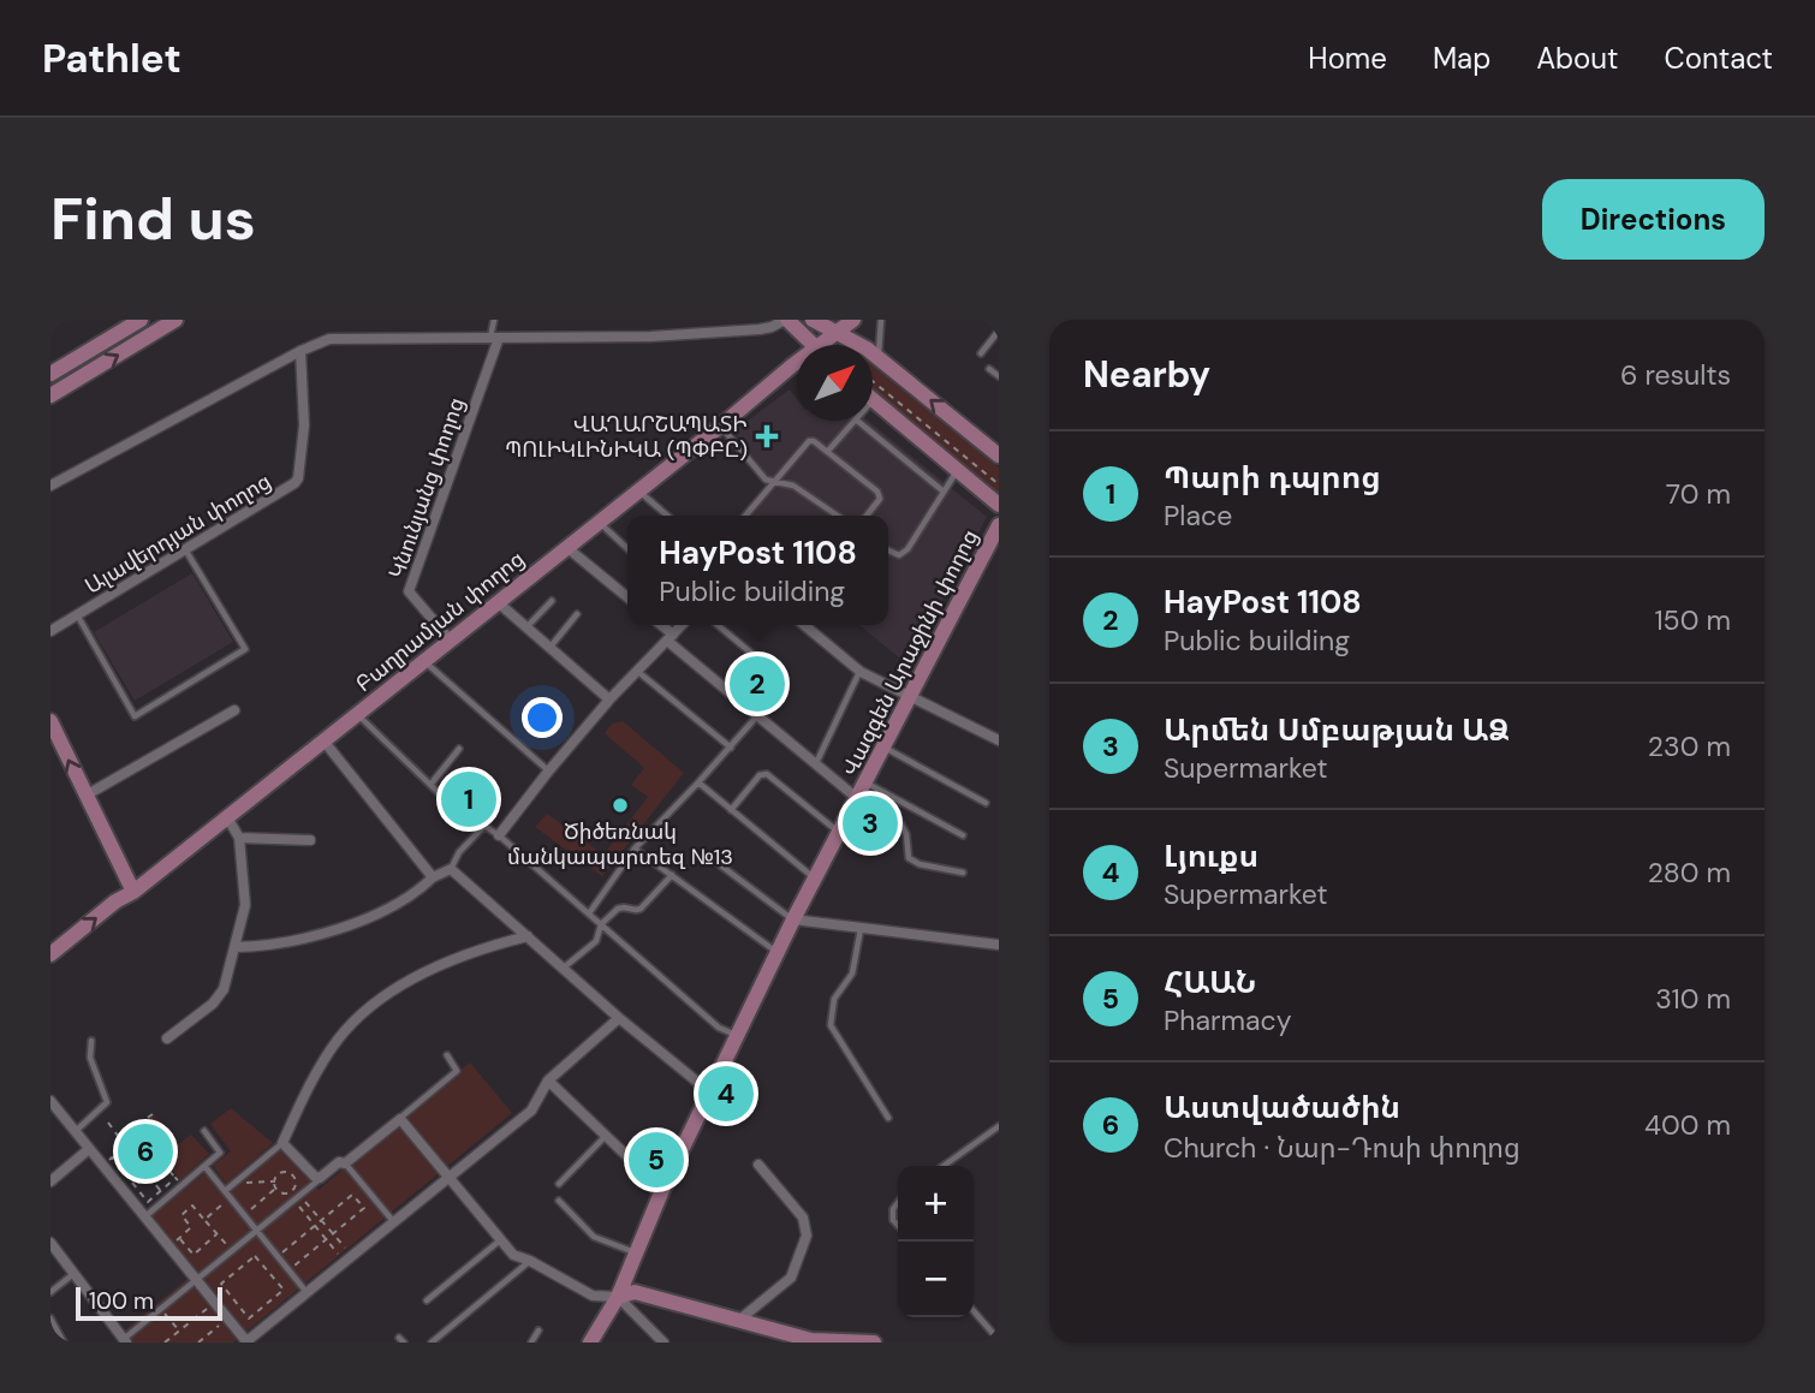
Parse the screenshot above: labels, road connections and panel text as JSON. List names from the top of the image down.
{
  "streets": {
    "main road": ["Բաղրամյան փողոց", "Վազգեն Արաջինի փողոց"],
    "street": ["Կնունյանց փողոց", "Ալավերդյան փողոց"]
  },
  "crossings": [
    ["Կնունյանց փողոց", "Բաղրամյան փողոց"]
  ],
  "places": {
    "health": ["ՎԱՂԱՐՇԱՊԱՏԻ ՊՈԼԻԿԼԻՆԻԿԱ (ՊՓԲԸ)"],
    "other": ["Ծիծեռնակ մանկապարտեզ №13"]
  },
  "scale_bar": "100 m",
  "north": "top right",
  "page": {
    "header": "Pathlet",
    "nav": [
      "Home",
      "Map",
      "About",
      "Contact"
    ],
    "buttons": "Directions",
    "title": "Find us",
    "heading": ["Nearby", "6 results"],
    "list": [
      {
        "mark": "1",
        "name": "Պարի դպրոց",
        "note": "Place",
        "value": "70 m"
      },
      {
        "mark": "2",
        "name": "HayPost 1108",
        "note": "Public building",
        "value": "150 m"
      },
      {
        "mark": "3",
        "name": "Արմեն Սմբաթյան ԱՁ",
        "note": "Supermarket",
        "value": "230 m"
      },
      {
        "mark": "4",
        "name": "Լյուքս",
        "note": "Supermarket",
        "value": "280 m"
      },
      {
        "mark": "5",
        "name": "ՀԱԱՆ",
        "note": "Pharmacy",
        "value": "310 m"
      },
      {
        "mark": "6",
        "name": "Աստվածածին",
        "note": "Church · Նար-Դոսի փողոց",
        "value": "400 m"
      }
    ],
    "popup": ["HayPost 1108", "Public building"],
    "pins": [
      "2",
      "1",
      "3",
      "4",
      "6",
      "5"
    ],
    "map_buttons": ["+", "−"],
    "scale": "100 m"
  }
}
